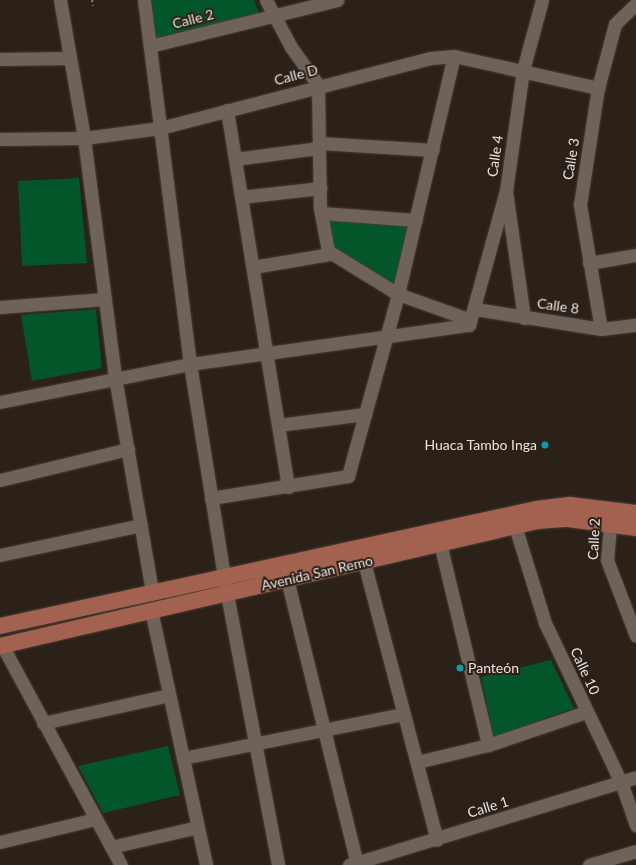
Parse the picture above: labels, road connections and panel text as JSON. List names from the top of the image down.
{
  "streets": {
    "main road": ["Avenida San Remo"],
    "street": [
      "Calle 2",
      "Calle D",
      "Calle 4",
      "Calle 3",
      "Calle 8",
      "Calle 10",
      "Calle 1"
    ]
  },
  "crossings": [
    ["Calle 2", "Avenida San Remo"],
    ["Calle D", "Calle 4"],
    ["Calle D", "Calle 3"],
    ["Calle 4", "Calle 8"],
    ["Calle 3", "Calle 8"],
    ["Avenida San Remo", "Calle 10"],
    ["Calle 10", "Calle 1"]
  ],
  "places": ["Huaca Tambo Inga", "Panteón"]
}
